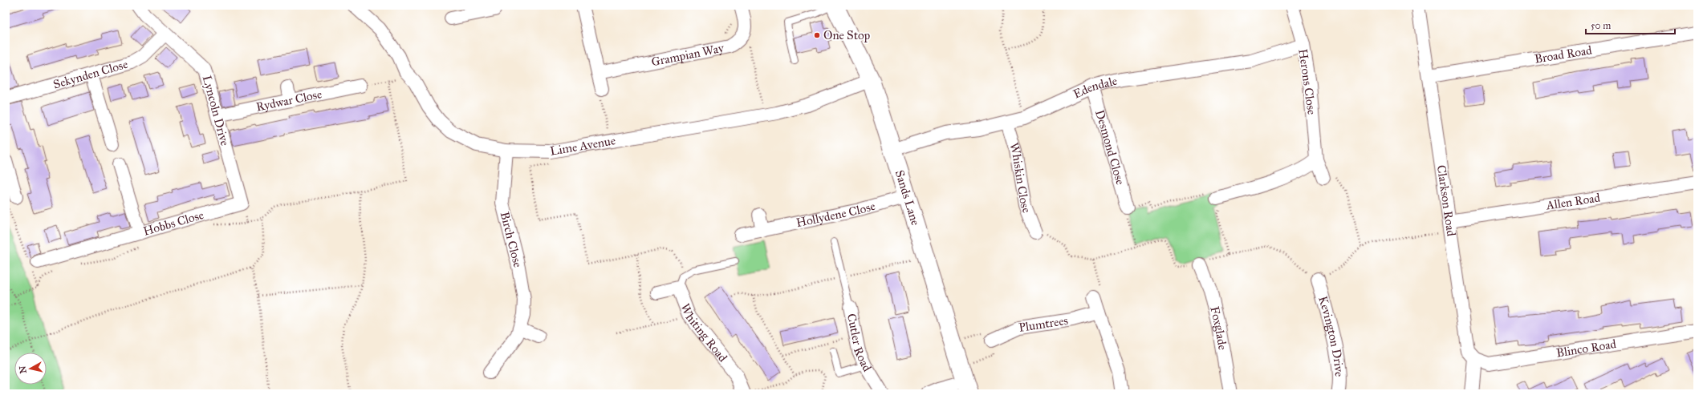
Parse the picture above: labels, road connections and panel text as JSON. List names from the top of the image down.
{
  "streets": {
    "street": [
      "Grampian Way",
      "Broad Road",
      "Sekynden Close",
      "Herons Close",
      "Edendale",
      "Rydwar Close",
      "Lyncoln Drive",
      "Lime Avenue",
      "Desmond Close",
      "Whiskin Close",
      "Sands Lane",
      "Clarkson Road",
      "Allen Road",
      "Hollydene Close",
      "Hobbs Close",
      "Birch Close",
      "Plumtrees",
      "Foxglade",
      "Whiting Road",
      "Kevington Drive",
      "Cutler Road",
      "Blinco Road"
    ]
  },
  "crossings": [
    ["Broad Road", "Clarkson Road"],
    ["Sekynden Close", "Lyncoln Drive"],
    ["Herons Close", "Edendale"],
    ["Edendale", "Desmond Close"],
    ["Edendale", "Whiskin Close"],
    ["Edendale", "Sands Lane"],
    ["Rydwar Close", "Lyncoln Drive"],
    ["Lyncoln Drive", "Hobbs Close"],
    ["Lime Avenue", "Sands Lane"],
    ["Lime Avenue", "Birch Close"],
    ["Sands Lane", "Hollydene Close"],
    ["Clarkson Road", "Allen Road"],
    ["Clarkson Road", "Blinco Road"]
  ],
  "places": ["One Stop"],
  "scale_bar": "50 m",
  "north": "left"
}
